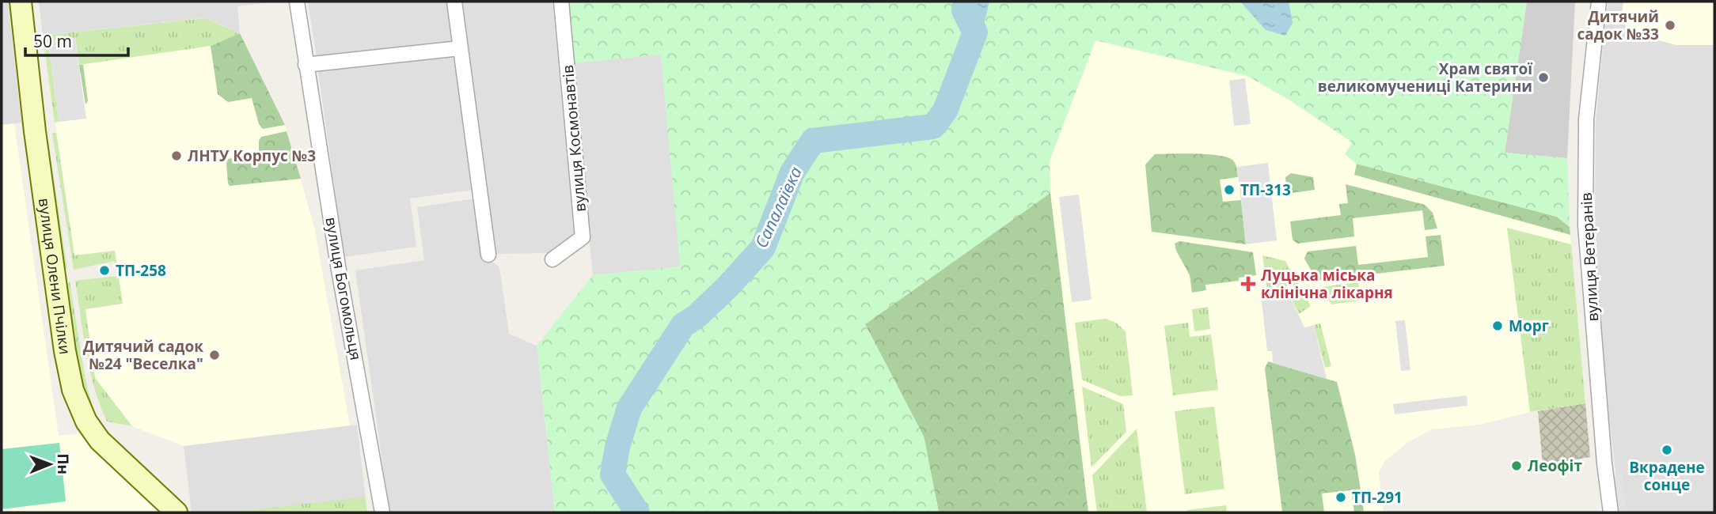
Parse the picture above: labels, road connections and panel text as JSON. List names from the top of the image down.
{
  "streets": {
    "street": [
      "вулиця Космонавтів",
      "вулиця Ветеранів",
      "вулиця Олени Пчілки",
      "вулиця Богомольця"
    ]
  },
  "water": ["Сапалаївка"],
  "places": {
    "other": [
      "Дитячий садок №33",
      "Храм святої великомучениці Катерини",
      "ЛНТУ Корпус №3",
      "ТП-313",
      "ТП-258",
      "Морг",
      "Дитячий садок №24 \"Веселка\"",
      "Вкрадене сонце",
      "Леофіт",
      "ТП-291"
    ],
    "health": ["Луцька міська клінічна лікарня"]
  },
  "scale_bar": "50 m",
  "north": "right"
}
